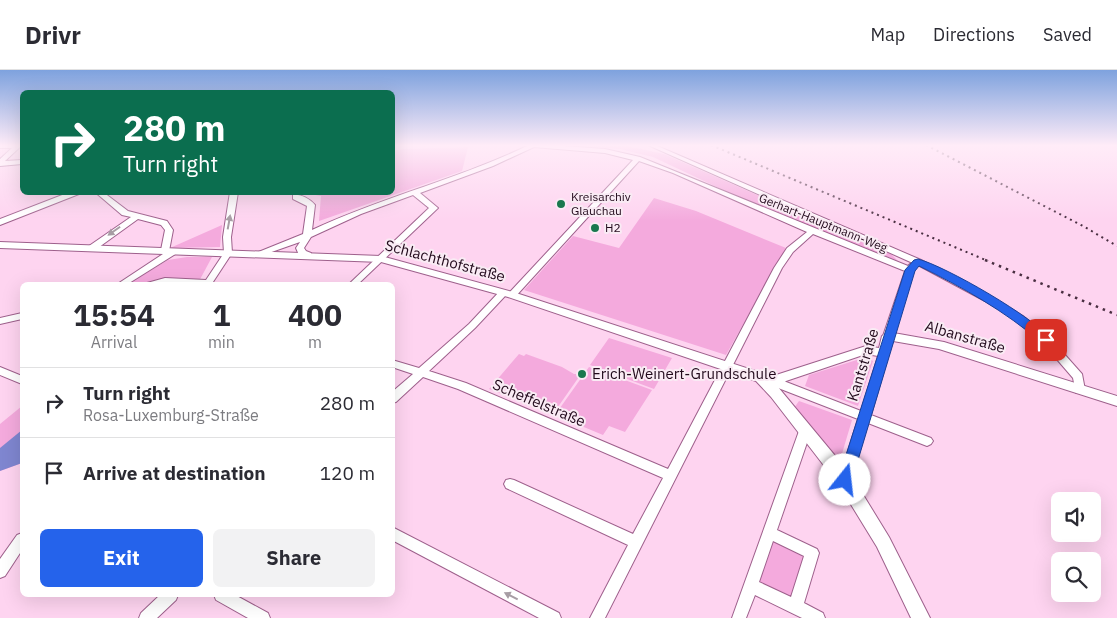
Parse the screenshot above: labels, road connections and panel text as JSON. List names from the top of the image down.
{
  "streets": {
    "street": [
      "Gerhart-Hauptmann-Weg",
      "Schlachthofstraße",
      "Albanstraße",
      "Kantstraße",
      "Scheffelstraße"
    ]
  },
  "crossings": [
    ["Gerhart-Hauptmann-Weg", "Kantstraße"],
    ["Albanstraße", "Kantstraße"]
  ],
  "places": ["Kreisarchiv Glauchau", "H2", "Erich-Weinert-Grundschule"],
  "page": {
    "header": "Drivr",
    "nav": ["Map", "Directions", "Saved"],
    "turn": ["280 m", "Turn right"],
    "eta": [
      "15:54",
      "Arrival",
      "1",
      "min",
      "400",
      "m"
    ],
    "list": [
      {
        "name": "Turn right",
        "note": "Rosa-Luxemburg-Straße",
        "value": "280 m"
      },
      {
        "name": "Arrive at destination",
        "value": "120 m"
      }
    ],
    "buttons": ["Exit", "Share"]
  }
}
